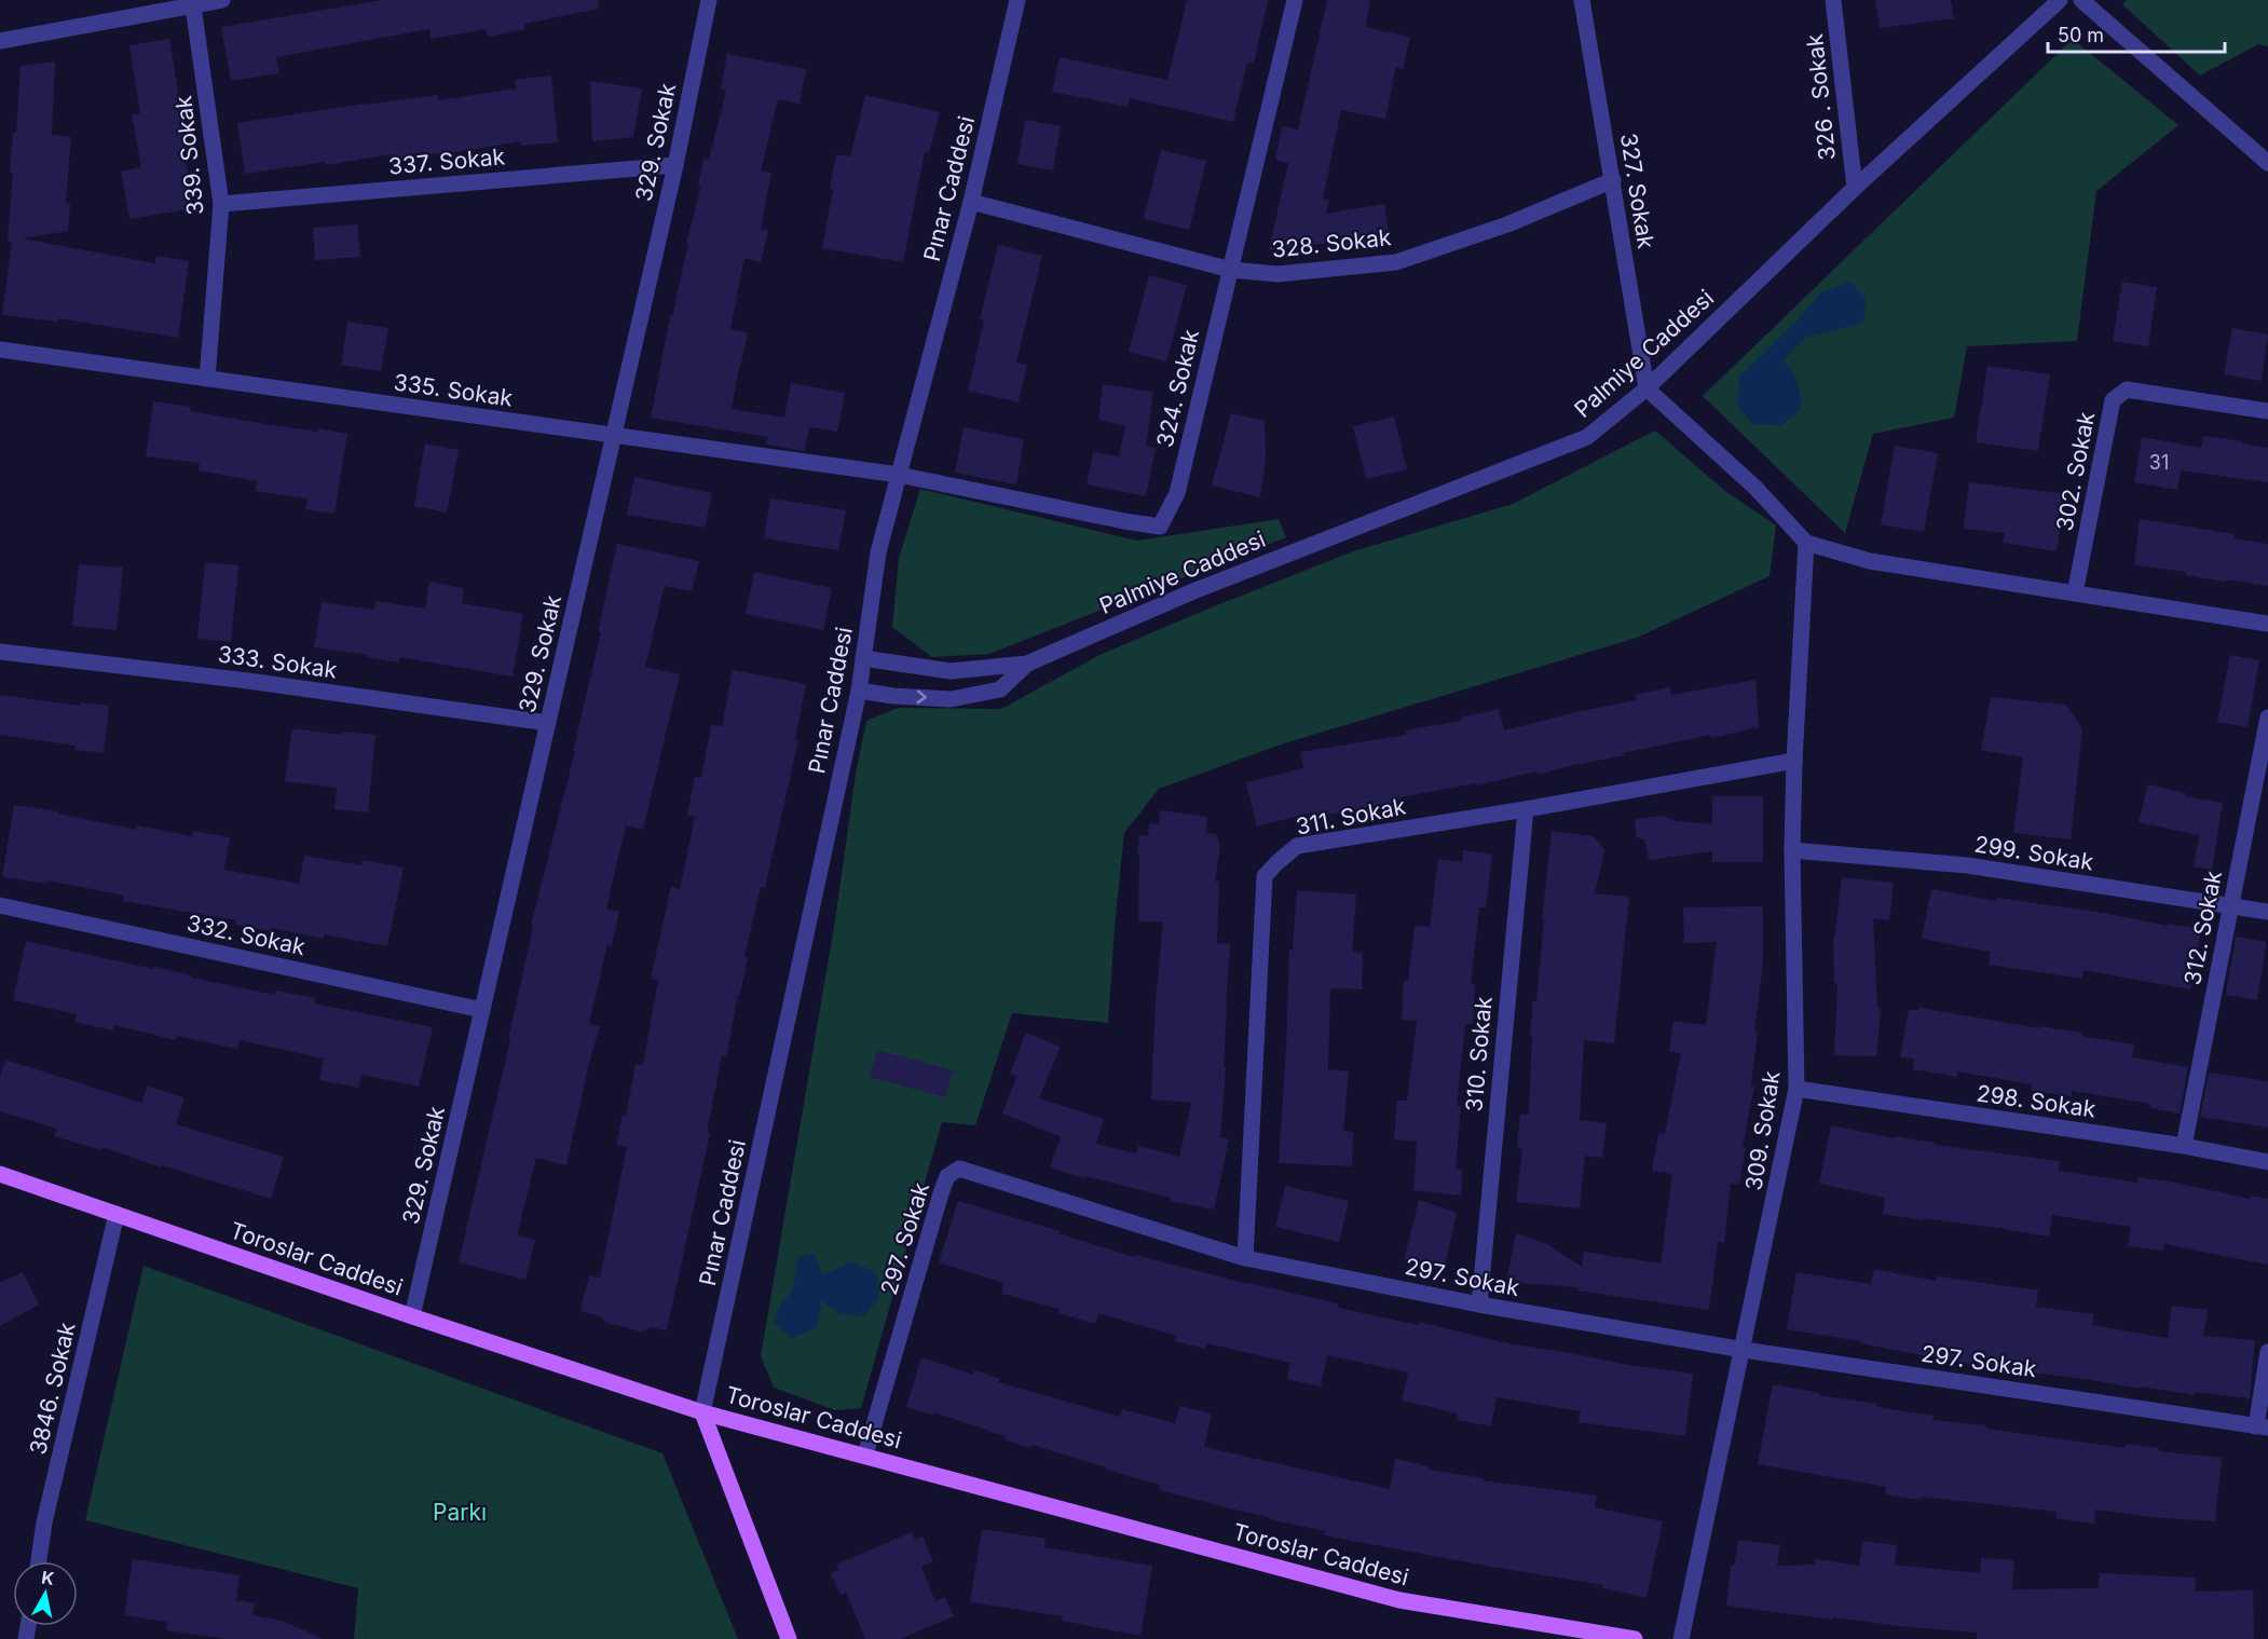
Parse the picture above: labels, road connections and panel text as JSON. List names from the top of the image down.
{
  "streets": {
    "main road": ["Toroslar Caddesi"],
    "street": [
      "326 . Sokak",
      "329. Sokak",
      "339. Sokak",
      "337. Sokak",
      "Pınar Caddesi",
      "327. Sokak",
      "328. Sokak",
      "Palmiye Caddesi",
      "324. Sokak",
      "335. Sokak",
      "302. Sokak",
      "333. Sokak",
      "311. Sokak",
      "299. Sokak",
      "312. Sokak",
      "332. Sokak",
      "310. Sokak",
      "298. Sokak",
      "309. Sokak",
      "297. Sokak",
      "3846. Sokak"
    ]
  },
  "crossings": [
    ["326 . Sokak", "Palmiye Caddesi"],
    ["329. Sokak", "337. Sokak"],
    ["329. Sokak", "335. Sokak"],
    ["329. Sokak", "333. Sokak"],
    ["329. Sokak", "332. Sokak"],
    ["329. Sokak", "Toroslar Caddesi"],
    ["339. Sokak", "337. Sokak"],
    ["339. Sokak", "335. Sokak"],
    ["Pınar Caddesi", "328. Sokak"],
    ["Pınar Caddesi", "Palmiye Caddesi"],
    ["Pınar Caddesi", "324. Sokak"],
    ["Pınar Caddesi", "335. Sokak"],
    ["Pınar Caddesi", "Toroslar Caddesi"],
    ["327. Sokak", "328. Sokak"],
    ["327. Sokak", "Palmiye Caddesi"],
    ["328. Sokak", "324. Sokak"],
    ["324. Sokak", "335. Sokak"],
    ["311. Sokak", "310. Sokak"],
    ["311. Sokak", "309. Sokak"],
    ["311. Sokak", "297. Sokak"],
    ["299. Sokak", "312. Sokak"],
    ["299. Sokak", "309. Sokak"],
    ["312. Sokak", "298. Sokak"],
    ["310. Sokak", "297. Sokak"],
    ["298. Sokak", "309. Sokak"],
    ["309. Sokak", "297. Sokak"],
    ["297. Sokak", "Toroslar Caddesi"],
    ["Toroslar Caddesi", "3846. Sokak"]
  ],
  "parks": ["Parkı"],
  "house_numbers": ["31"],
  "scale_bar": "50 m",
  "north": "top"
}
